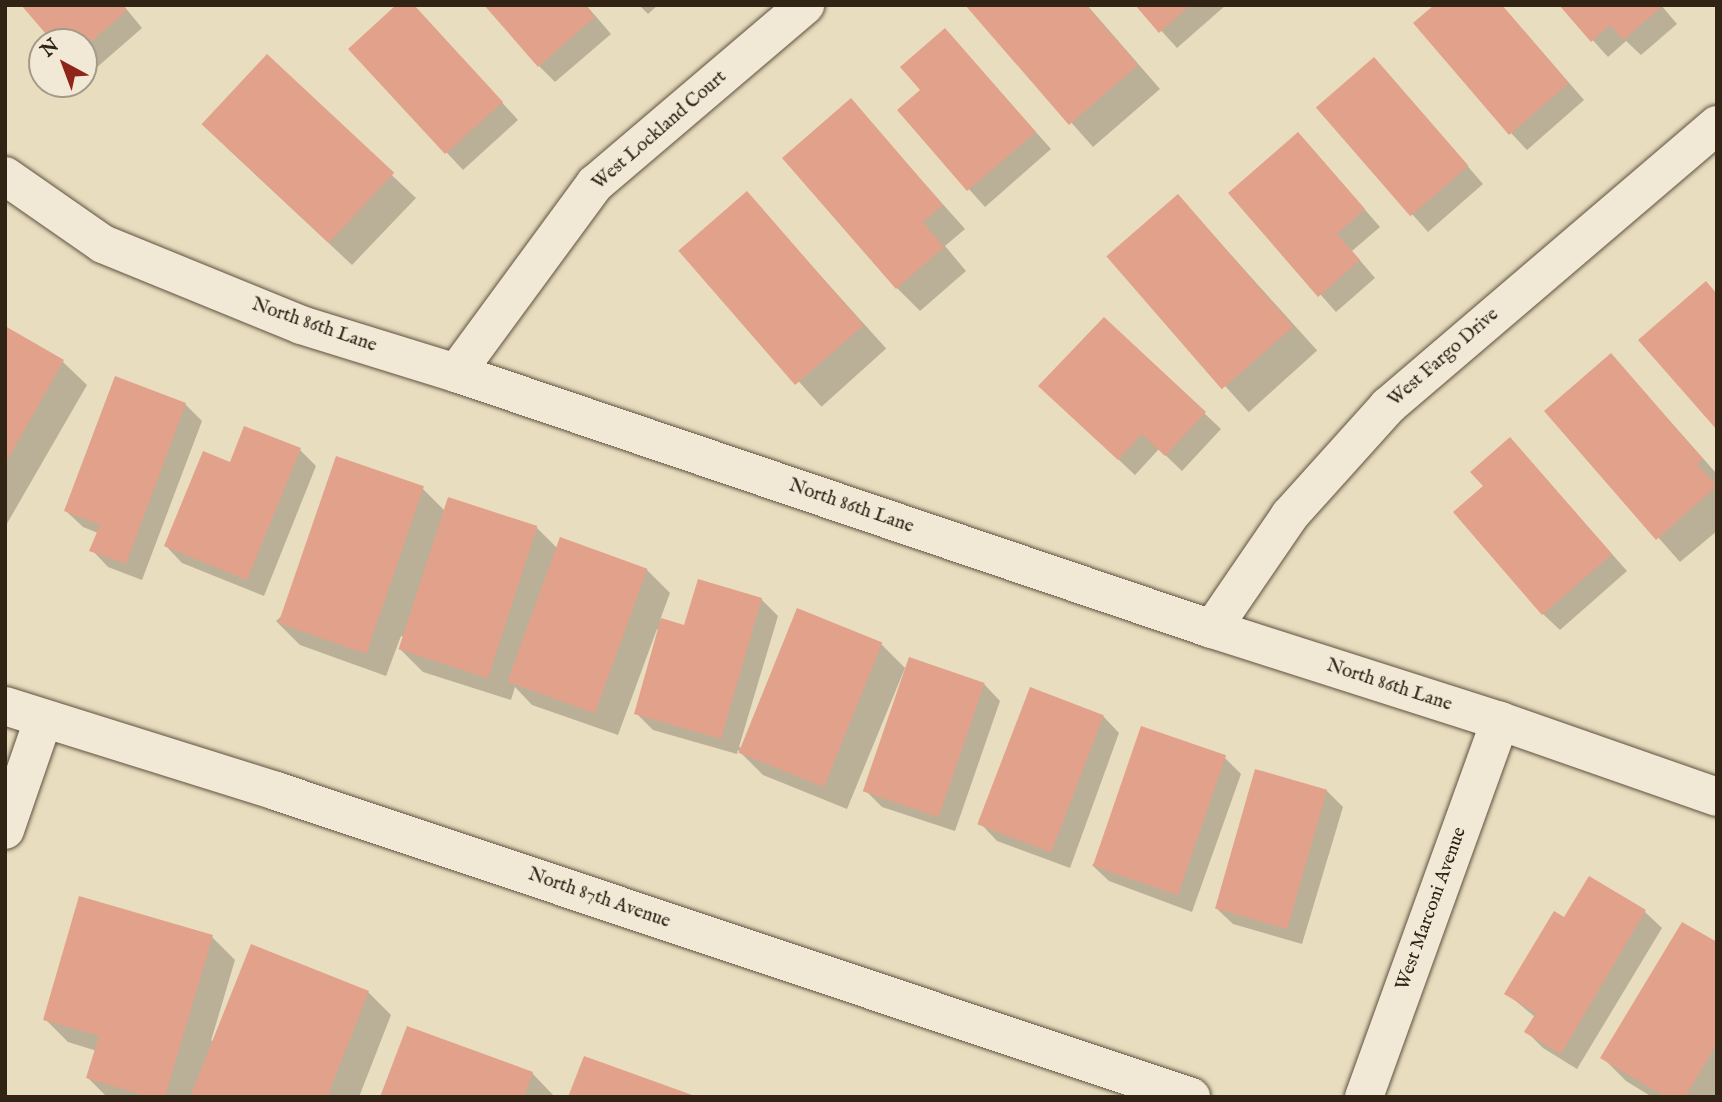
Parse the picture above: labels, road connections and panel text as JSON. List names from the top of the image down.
{
  "streets": {
    "street": [
      "West Lockland Court",
      "North 86th Lane",
      "West Fargo Drive",
      "North 87th Avenue",
      "West Marconi Avenue"
    ]
  },
  "crossings": [
    ["West Lockland Court", "North 86th Lane"],
    ["North 86th Lane", "West Fargo Drive"],
    ["North 86th Lane", "West Marconi Avenue"]
  ],
  "north": "top left"
}
